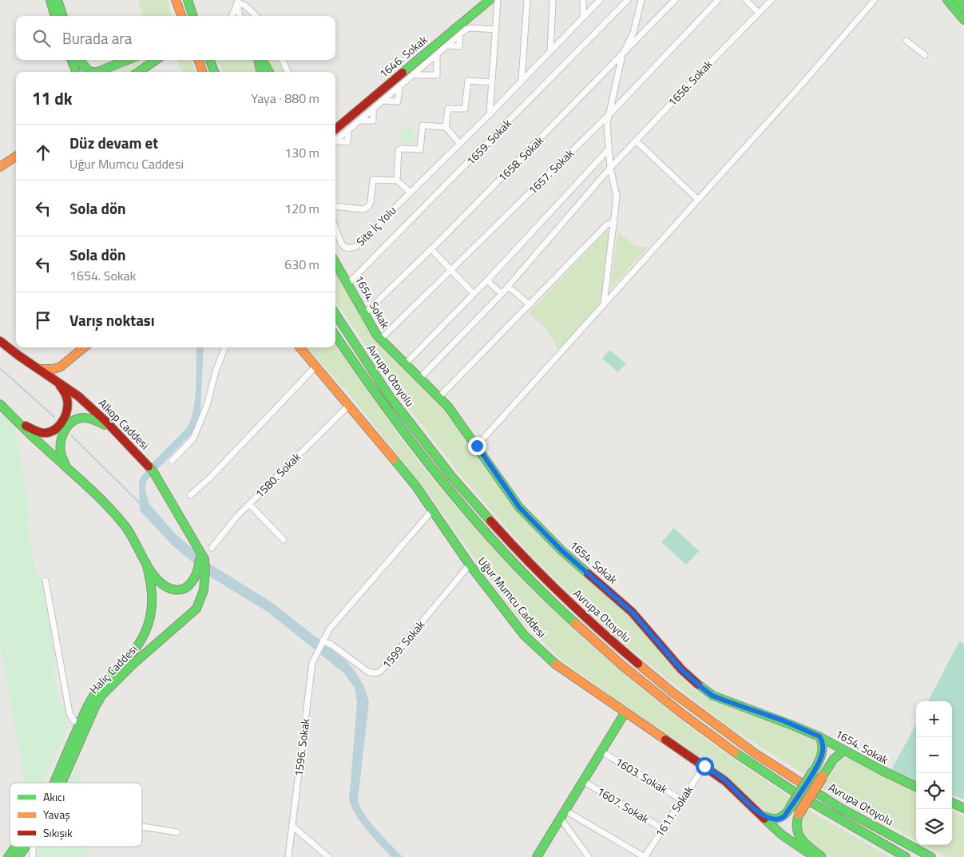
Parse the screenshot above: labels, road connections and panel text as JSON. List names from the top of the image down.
{
  "streets": {
    "main road": [
      "1646. Sokak",
      "1654. Sokak",
      "Avrupa Otoyolu",
      "Alkop Caddesi",
      "Uğur Mumcu Caddesi",
      "Haliç Caddesi"
    ],
    "street": [
      "1656. Sokak",
      "1659. Sokak",
      "1658. Sokak",
      "1657. Sokak",
      "Site İç Yolu",
      "1580. Sokak",
      "1599. Sokak",
      "1596. Sokak",
      "1603. Sokak",
      "1607. Sokak",
      "1611. Sokak"
    ]
  },
  "crossings": [
    ["1656. Sokak", "1654. Sokak"],
    ["1659. Sokak", "1654. Sokak"],
    ["1658. Sokak", "1654. Sokak"],
    ["1657. Sokak", "1654. Sokak"],
    ["Alkop Caddesi", "Haliç Caddesi"],
    ["1580. Sokak", "Uğur Mumcu Caddesi"],
    ["Uğur Mumcu Caddesi", "1599. Sokak"],
    ["Uğur Mumcu Caddesi", "1596. Sokak"],
    ["Uğur Mumcu Caddesi", "1611. Sokak"],
    ["1599. Sokak", "1596. Sokak"],
    ["1603. Sokak", "1611. Sokak"],
    ["1607. Sokak", "1611. Sokak"]
  ],
  "legend": ["Akıcı", "Yavaş", "Sıkışık"],
  "page": {
    "search": "Burada ara",
    "heading": ["11 dk", "Yaya · 880 m"],
    "list": [
      ["Düz devam et", "Uğur Mumcu Caddesi", "130 m"],
      ["Sola dön", "120 m"],
      ["Sola dön", "1654. Sokak", "630 m"],
      "Varış noktası"
    ],
    "map_buttons": ["+", "−"]
  }
}
